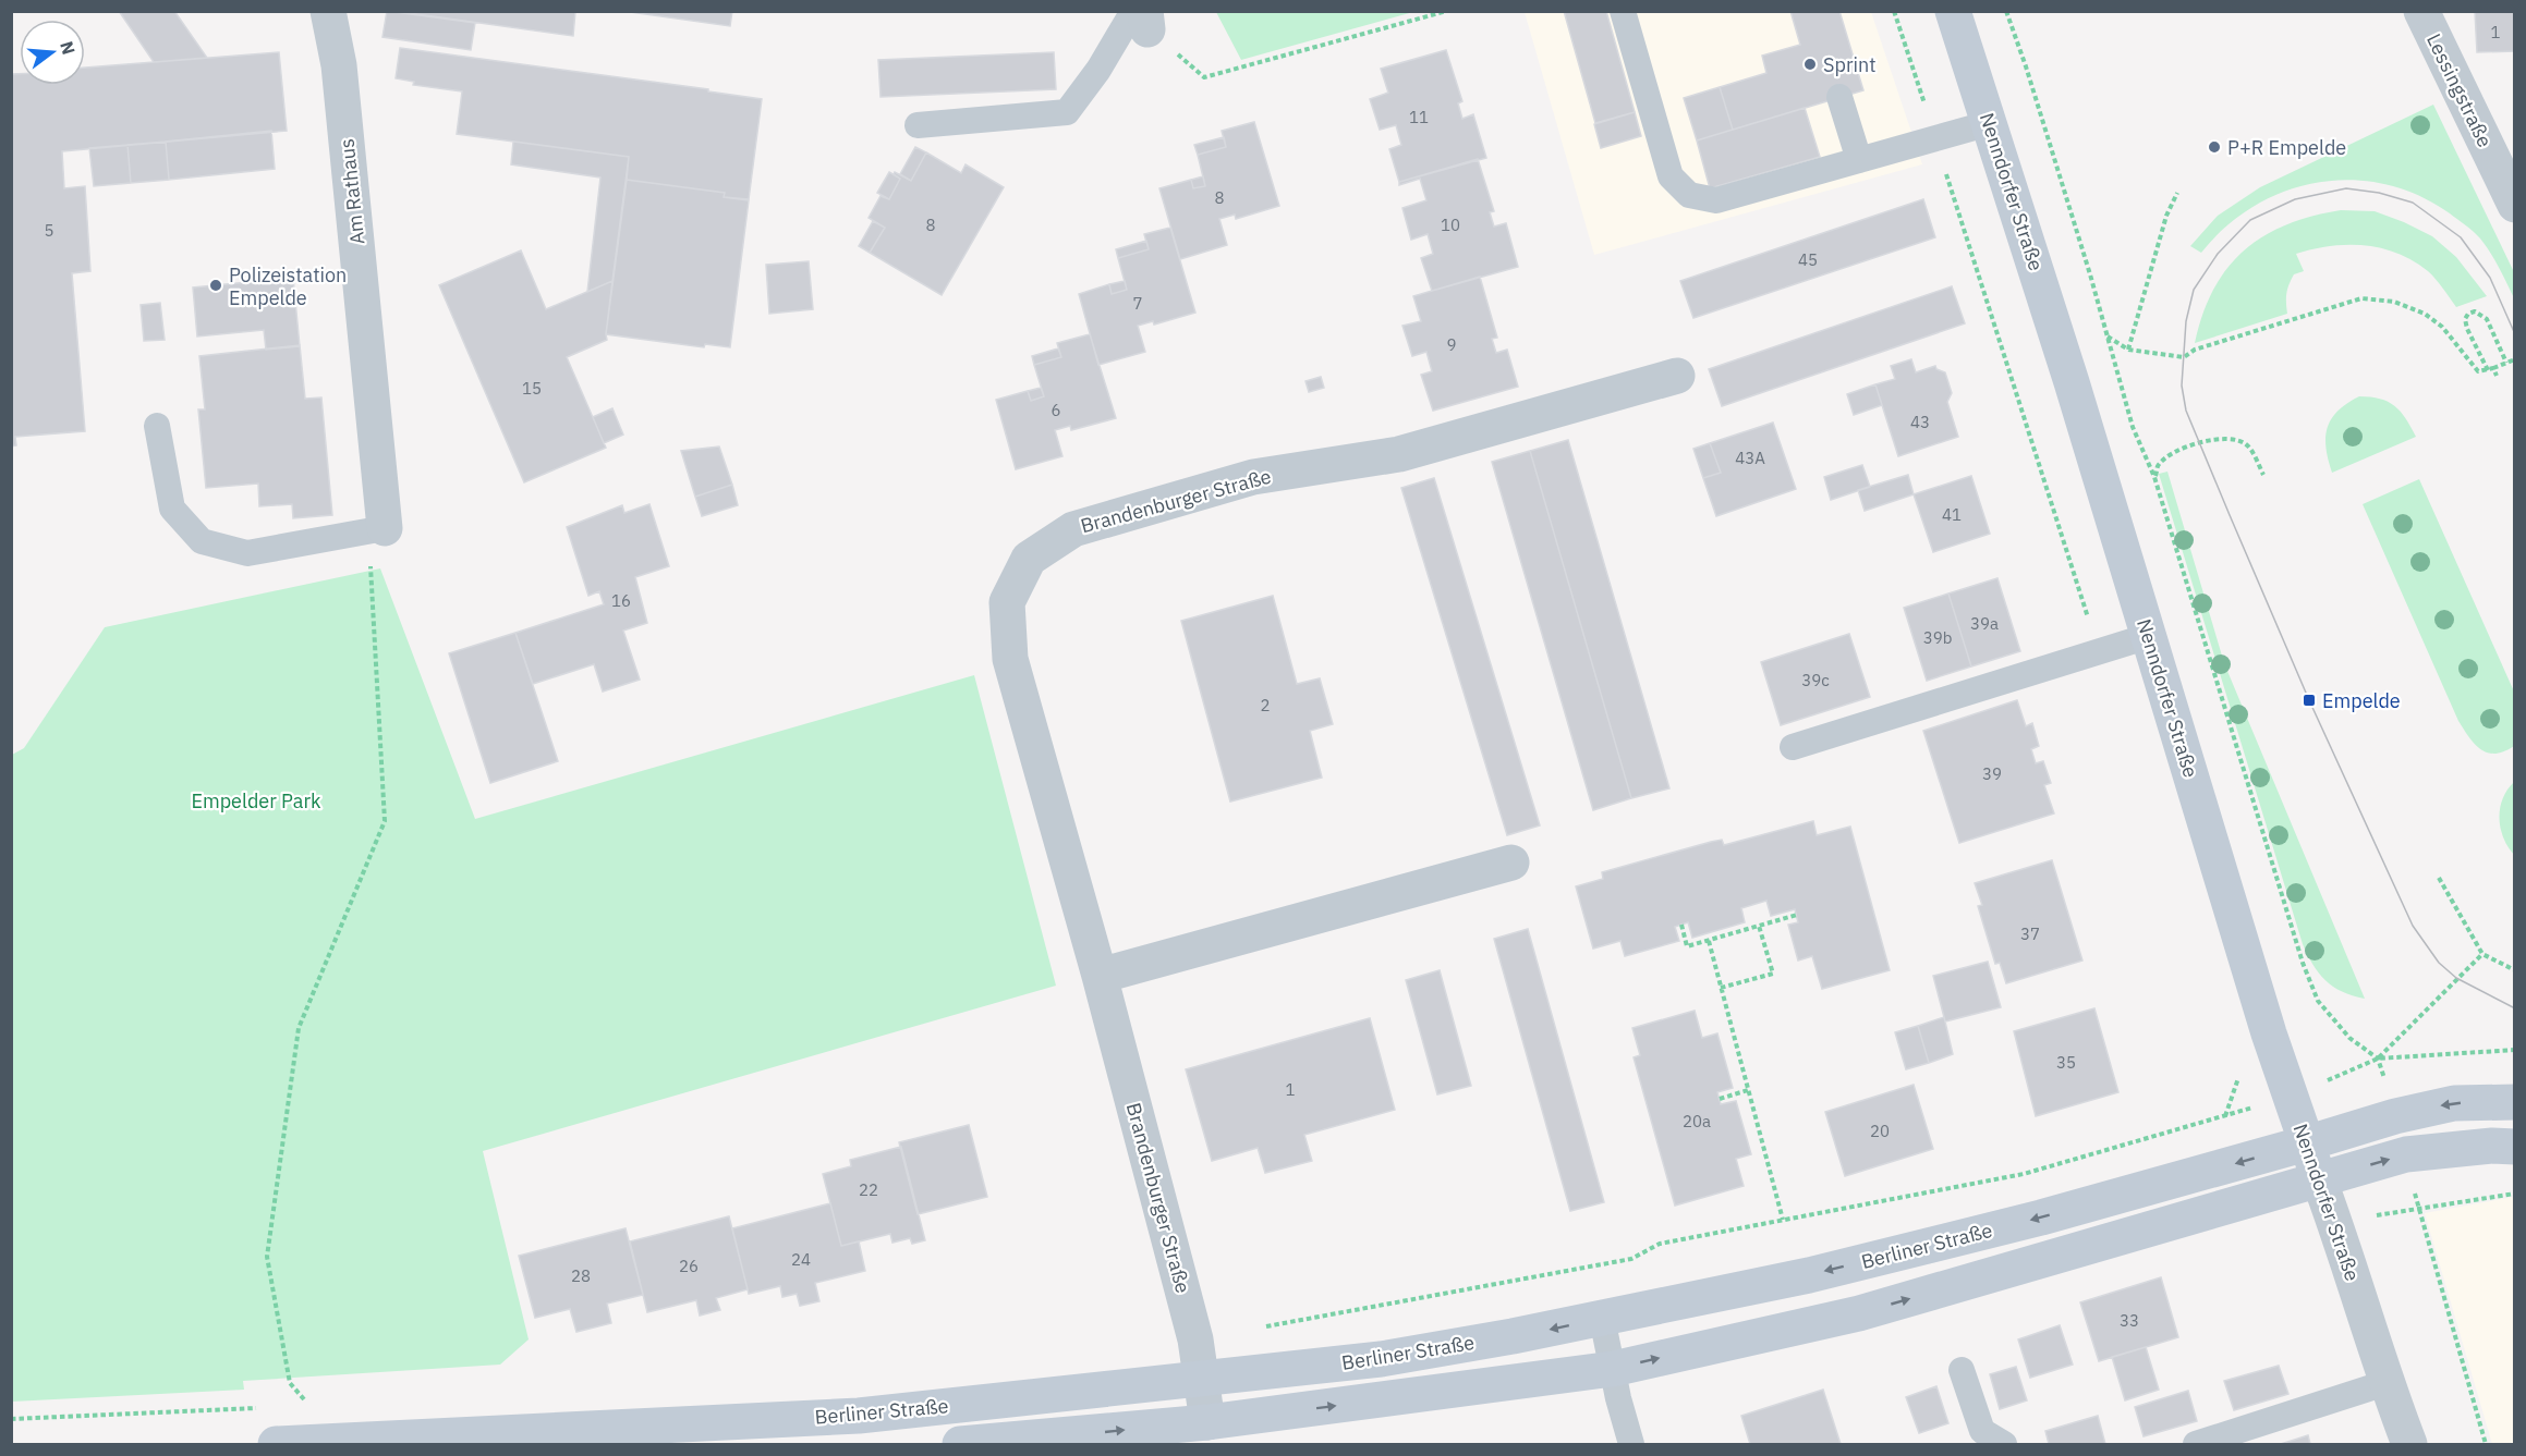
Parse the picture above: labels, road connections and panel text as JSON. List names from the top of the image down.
{
  "streets": {
    "street": [
      "Lessingstraße",
      "Am Rathaus",
      "Nenndorfer Straße",
      "Brandenburger Straße",
      "Berliner Straße"
    ]
  },
  "crossings": [
    ["Nenndorfer Straße", "Berliner Straße"],
    ["Brandenburger Straße", "Berliner Straße"]
  ],
  "parks": ["Empelder Park"],
  "places": {
    "other": ["Sprint", "P+R Empelde", "Polizeistation Empelde"],
    "transit": ["Empelde"]
  },
  "house_numbers": [
    "1",
    "11",
    "8",
    "8",
    "10",
    "5",
    "45",
    "7",
    "9",
    "15",
    "6",
    "43",
    "43A",
    "41",
    "16",
    "39a",
    "39b",
    "39c",
    "2",
    "39",
    "37",
    "35",
    "1",
    "20a",
    "20",
    "22",
    "24",
    "26",
    "28",
    "33"
  ],
  "north": "right"
}
